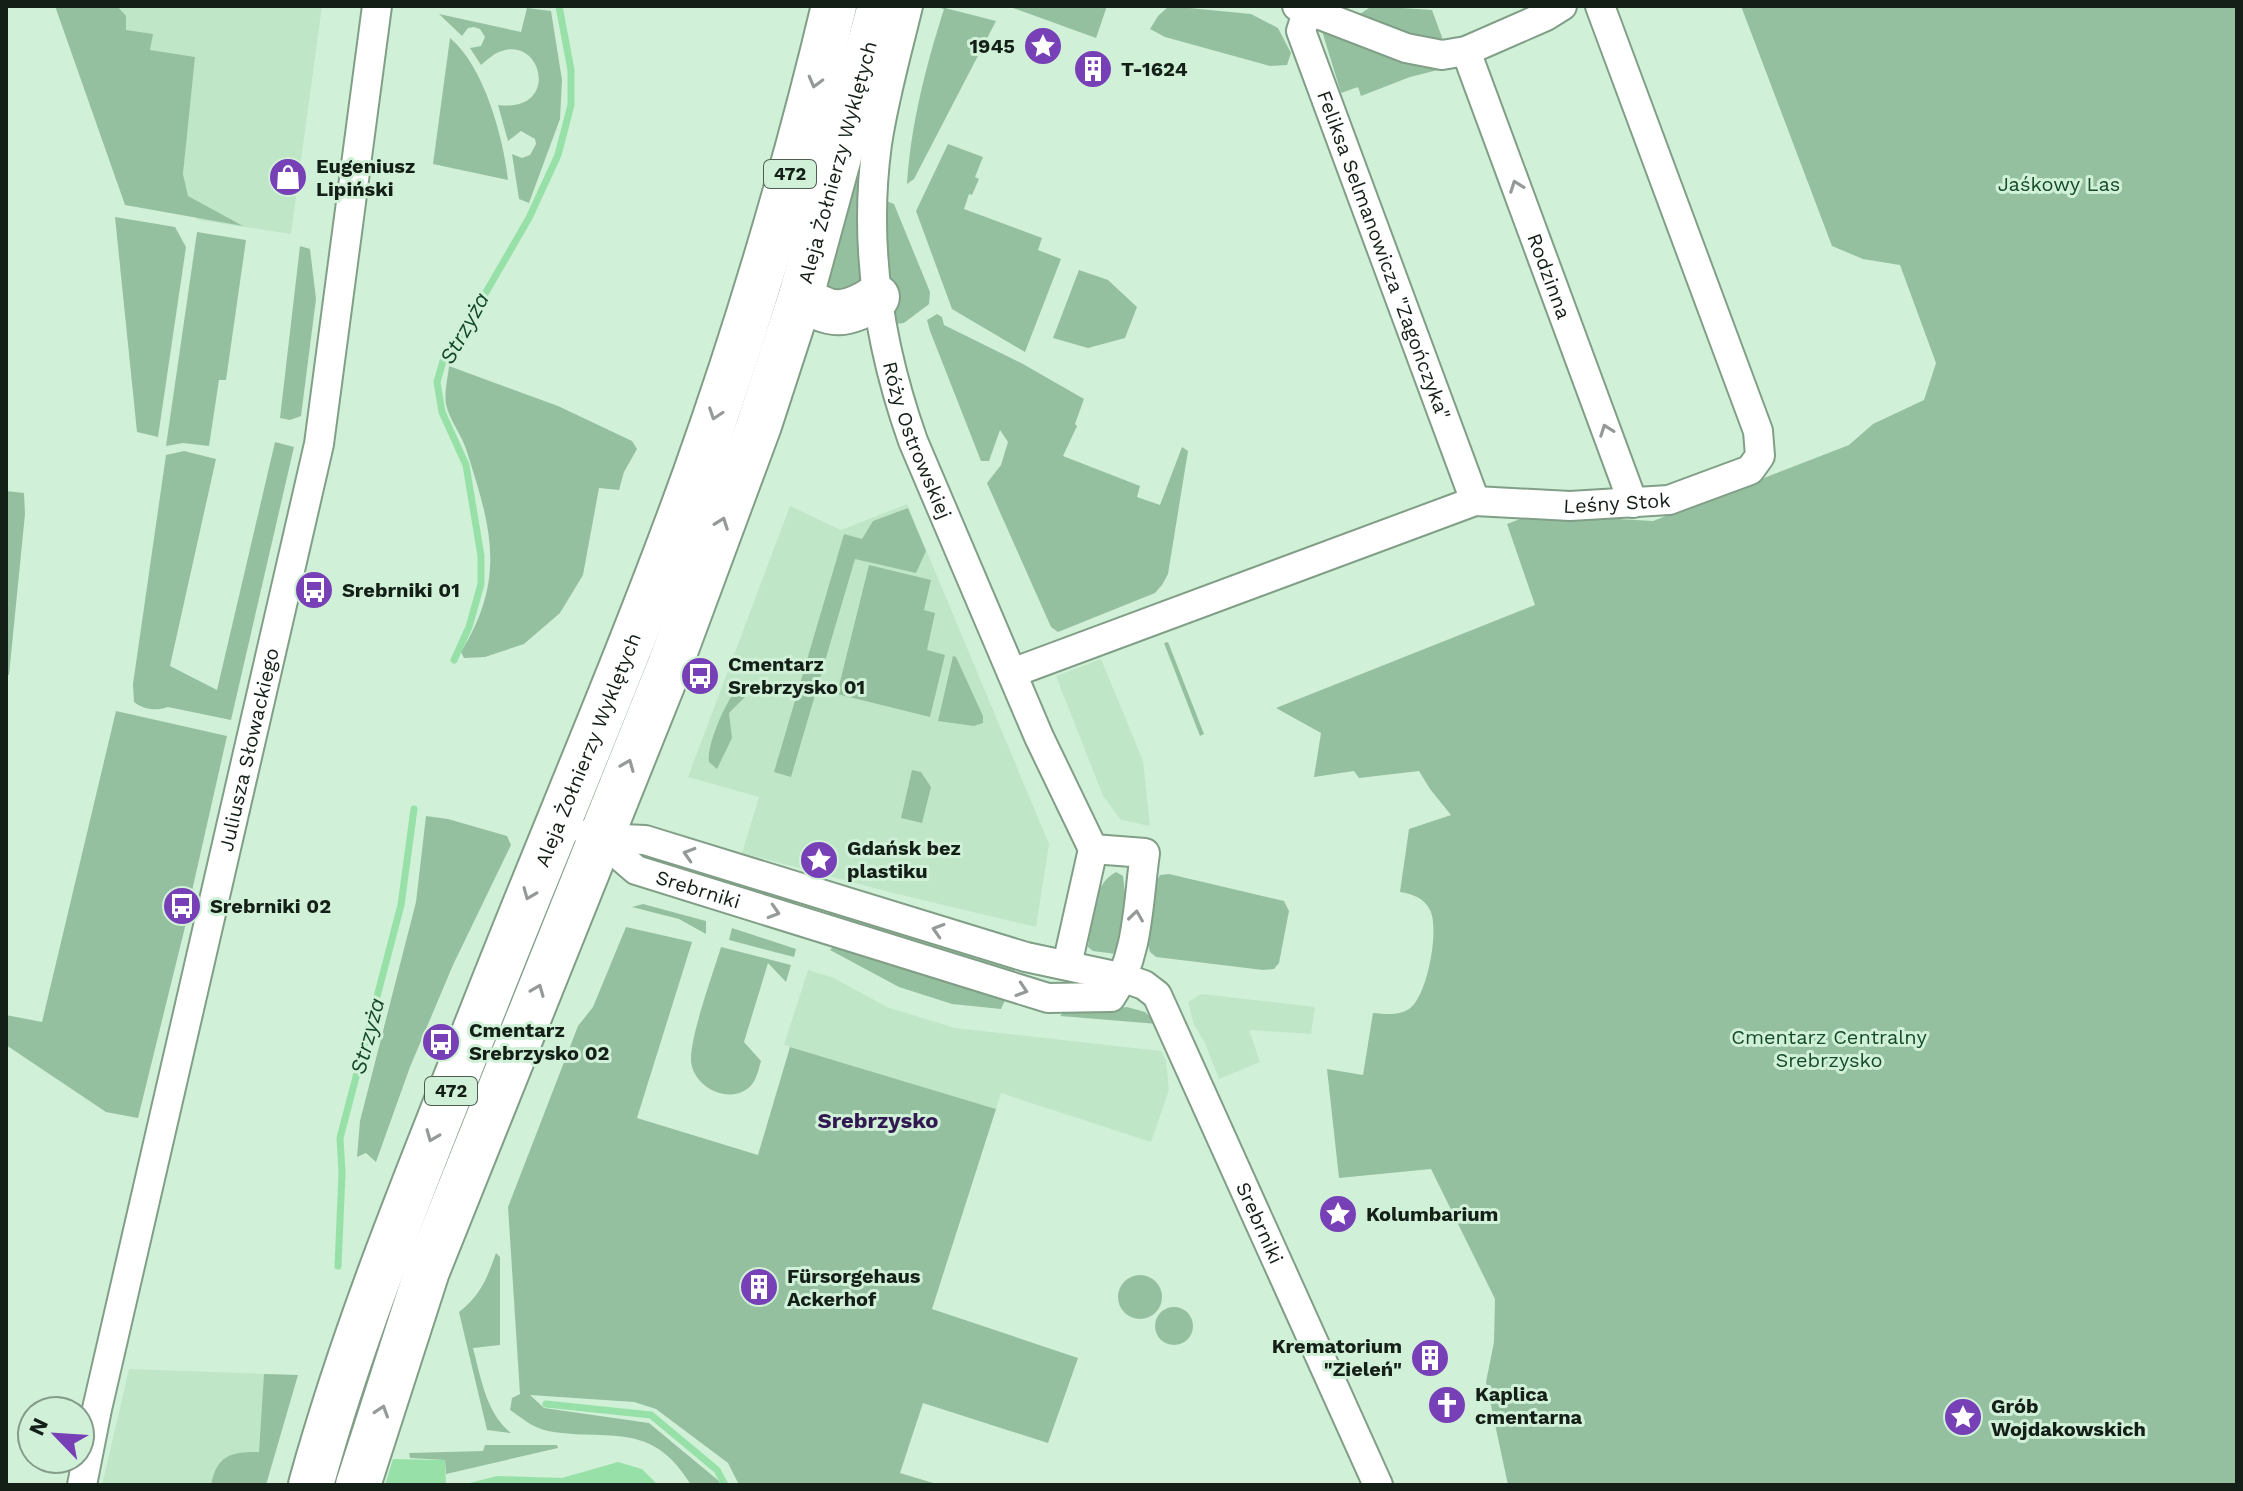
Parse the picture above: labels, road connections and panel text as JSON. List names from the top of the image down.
{
  "streets": {
    "main road": ["Aleja Żołnierzy Wyklętych", "472"],
    "street": [
      "Feliksa Selmanowicza \"Zagończyka\"",
      "Rodzinna",
      "Róży Ostrowskiej",
      "Leśny Stok",
      "Juliusza Słowackiego",
      "Srebrniki"
    ]
  },
  "crossings": [
    ["Aleja Żołnierzy Wyklętych", "Srebrniki"],
    ["Feliksa Selmanowicza \"Zagończyka\"", "Leśny Stok"],
    ["Rodzinna", "Leśny Stok"],
    ["Róży Ostrowskiej", "Leśny Stok"]
  ],
  "one_way": ["Rodzinna"],
  "districts": ["Srebrzysko"],
  "water": ["Strzyża"],
  "parks": ["Jaśkowy Las", "Cmentarz Centralny Srebrzysko"],
  "places": {
    "place": [
      "1945",
      "Gdańsk bez plastiku",
      "Kolumbarium",
      "Grób Wojdakowskich"
    ],
    "building": ["T-1624", "Fürsorgehaus Ackerhof", "Krematorium \"Zieleń\""],
    "shop": ["Eugeniusz Lipiński"],
    "bus stop": [
      "Srebrniki 01",
      "Cmentarz Srebrzysko 01",
      "Srebrniki 02",
      "Cmentarz Srebrzysko 02"
    ],
    "church": ["Kaplica cmentarna"]
  },
  "north": "top left"
}
